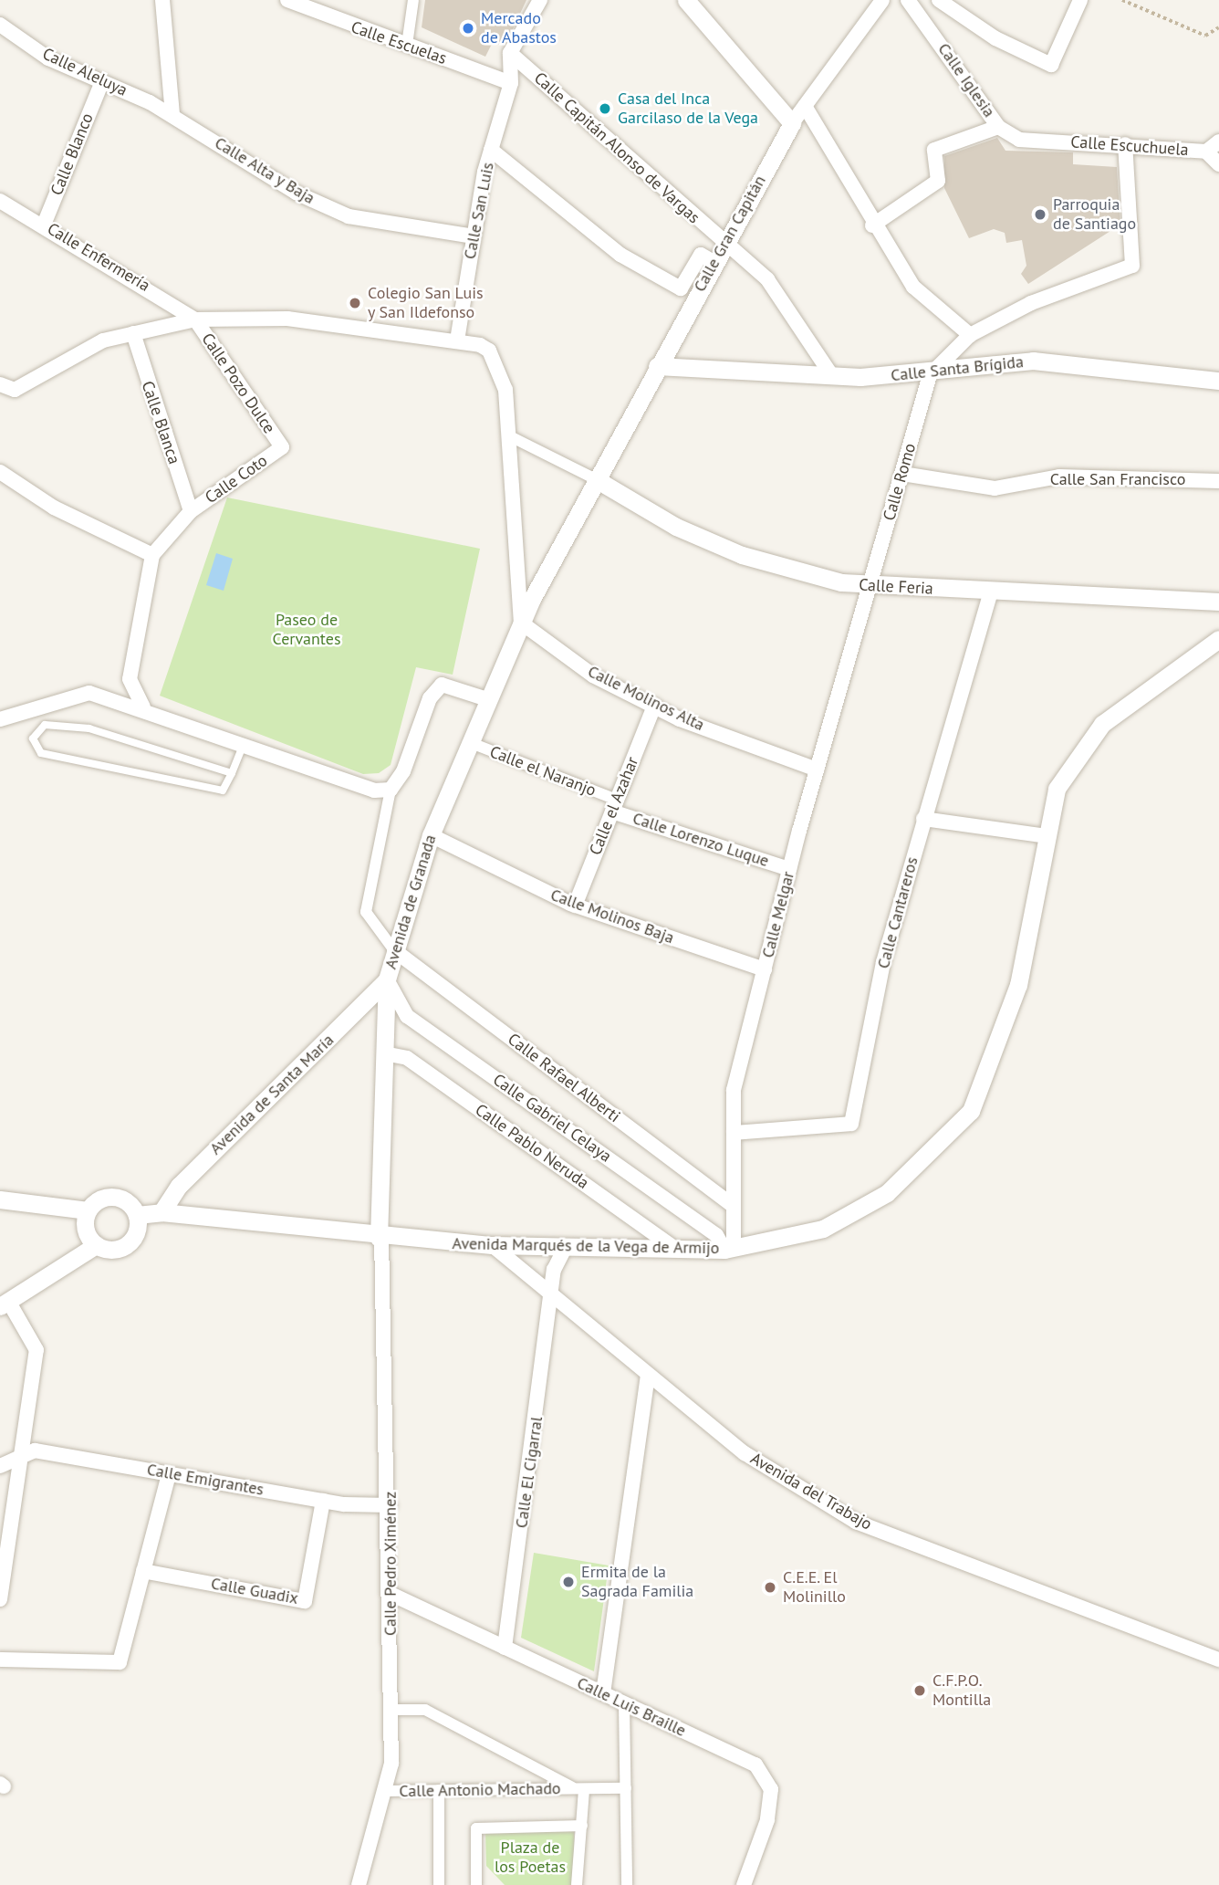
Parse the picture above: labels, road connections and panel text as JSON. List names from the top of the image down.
{
  "streets": {
    "street": [
      "Calle Escuelas",
      "Calle Aleluya",
      "Calle Iglesia",
      "Calle Escuchuela",
      "Calle Capitán Alonso de Vargas",
      "Calle Blanco",
      "Calle Alta y Baja",
      "Calle San Luis",
      "Calle Gran Capitán",
      "Calle Enfermería",
      "Calle Santa Brígida",
      "Calle Pozo Dulce",
      "Calle Blanca",
      "Calle Coto",
      "Calle San Francisco",
      "Calle Romo",
      "Calle Feria",
      "Calle Molinos Alta",
      "Calle el Naranjo",
      "Calle el Azahar",
      "Calle Lorenzo Luque",
      "Avenida de Granada",
      "Calle Cantareros",
      "Calle Melgar",
      "Calle Molinos Baja",
      "Calle Rafael Alberti",
      "Avenida de Santa María",
      "Calle Gabriel Celaya",
      "Calle Pablo Neruda",
      "Avenida Marqués de la Vega de Armijo",
      "Calle El Cigarral",
      "Calle Emigrantes",
      "Avenida del Trabajo",
      "Calle Pedro Ximénez",
      "Calle Guadix",
      "Calle Luis Braille",
      "Calle Antonio Machado"
    ]
  },
  "crossings": [
    ["Calle Escuelas", "Calle San Luis"],
    ["Calle Aleluya", "Calle Blanco"],
    ["Calle Aleluya", "Calle Alta y Baja"],
    ["Calle Iglesia", "Calle Escuchuela"],
    ["Calle Capitán Alonso de Vargas", "Calle San Luis"],
    ["Calle Capitán Alonso de Vargas", "Calle Gran Capitán"],
    ["Calle Capitán Alonso de Vargas", "Calle Santa Brígida"],
    ["Calle Blanco", "Calle Enfermería"],
    ["Calle Alta y Baja", "Calle San Luis"],
    ["Calle Gran Capitán", "Calle Santa Brígida"],
    ["Calle Gran Capitán", "Calle Feria"],
    ["Calle Gran Capitán", "Calle Molinos Alta"],
    ["Calle Gran Capitán", "Avenida de Granada"],
    ["Calle Enfermería", "Calle Pozo Dulce"],
    ["Calle Santa Brígida", "Calle Romo"],
    ["Calle Pozo Dulce", "Calle Coto"],
    ["Calle Blanca", "Calle Coto"],
    ["Calle San Francisco", "Calle Romo"],
    ["Calle Romo", "Calle Feria"],
    ["Calle Romo", "Calle Melgar"],
    ["Calle Feria", "Calle Cantareros"],
    ["Calle Feria", "Calle Melgar"],
    ["Calle Molinos Alta", "Calle el Azahar"],
    ["Calle Molinos Alta", "Avenida de Granada"],
    ["Calle Molinos Alta", "Calle Melgar"],
    ["Calle el Naranjo", "Calle el Azahar"],
    ["Calle el Naranjo", "Calle Lorenzo Luque"],
    ["Calle el Naranjo", "Avenida de Granada"],
    ["Calle el Azahar", "Calle Lorenzo Luque"],
    ["Calle el Azahar", "Calle Molinos Baja"],
    ["Calle Lorenzo Luque", "Calle Melgar"],
    ["Avenida de Granada", "Calle Molinos Baja"],
    ["Avenida de Granada", "Calle Rafael Alberti"],
    ["Avenida de Granada", "Avenida de Santa María"],
    ["Avenida de Granada", "Calle Gabriel Celaya"],
    ["Avenida de Granada", "Calle Pablo Neruda"],
    ["Avenida de Granada", "Avenida Marqués de la Vega de Armijo"],
    ["Avenida de Granada", "Calle Pedro Ximénez"],
    ["Calle Cantareros", "Calle Melgar"],
    ["Calle Melgar", "Calle Molinos Baja"],
    ["Calle Melgar", "Calle Rafael Alberti"],
    ["Calle Melgar", "Calle Gabriel Celaya"],
    ["Calle Melgar", "Avenida Marqués de la Vega de Armijo"],
    ["Avenida de Santa María", "Calle Gabriel Celaya"],
    ["Avenida de Santa María", "Avenida Marqués de la Vega de Armijo"],
    ["Calle Gabriel Celaya", "Avenida Marqués de la Vega de Armijo"],
    ["Calle Pablo Neruda", "Avenida Marqués de la Vega de Armijo"],
    ["Avenida Marqués de la Vega de Armijo", "Calle El Cigarral"],
    ["Avenida Marqués de la Vega de Armijo", "Avenida del Trabajo"],
    ["Avenida Marqués de la Vega de Armijo", "Calle Pedro Ximénez"],
    ["Calle El Cigarral", "Avenida del Trabajo"],
    ["Calle El Cigarral", "Calle Luis Braille"],
    ["Calle Emigrantes", "Calle Pedro Ximénez"],
    ["Calle Emigrantes", "Calle Guadix"],
    ["Calle Pedro Ximénez", "Calle Luis Braille"],
    ["Calle Pedro Ximénez", "Calle Antonio Machado"]
  ],
  "parks": ["Paseo de Cervantes", "Plaza de los Poetas"],
  "places": [
    "Mercado de Abastos",
    "Casa del Inca Garcilaso de la Vega",
    "Parroquia de Santiago",
    "Colegio San Luis y San Ildefonso",
    "Ermita de la Sagrada Familia",
    "C.E.E. El Molinillo",
    "C.F.P.O. Montilla"
  ]
}
